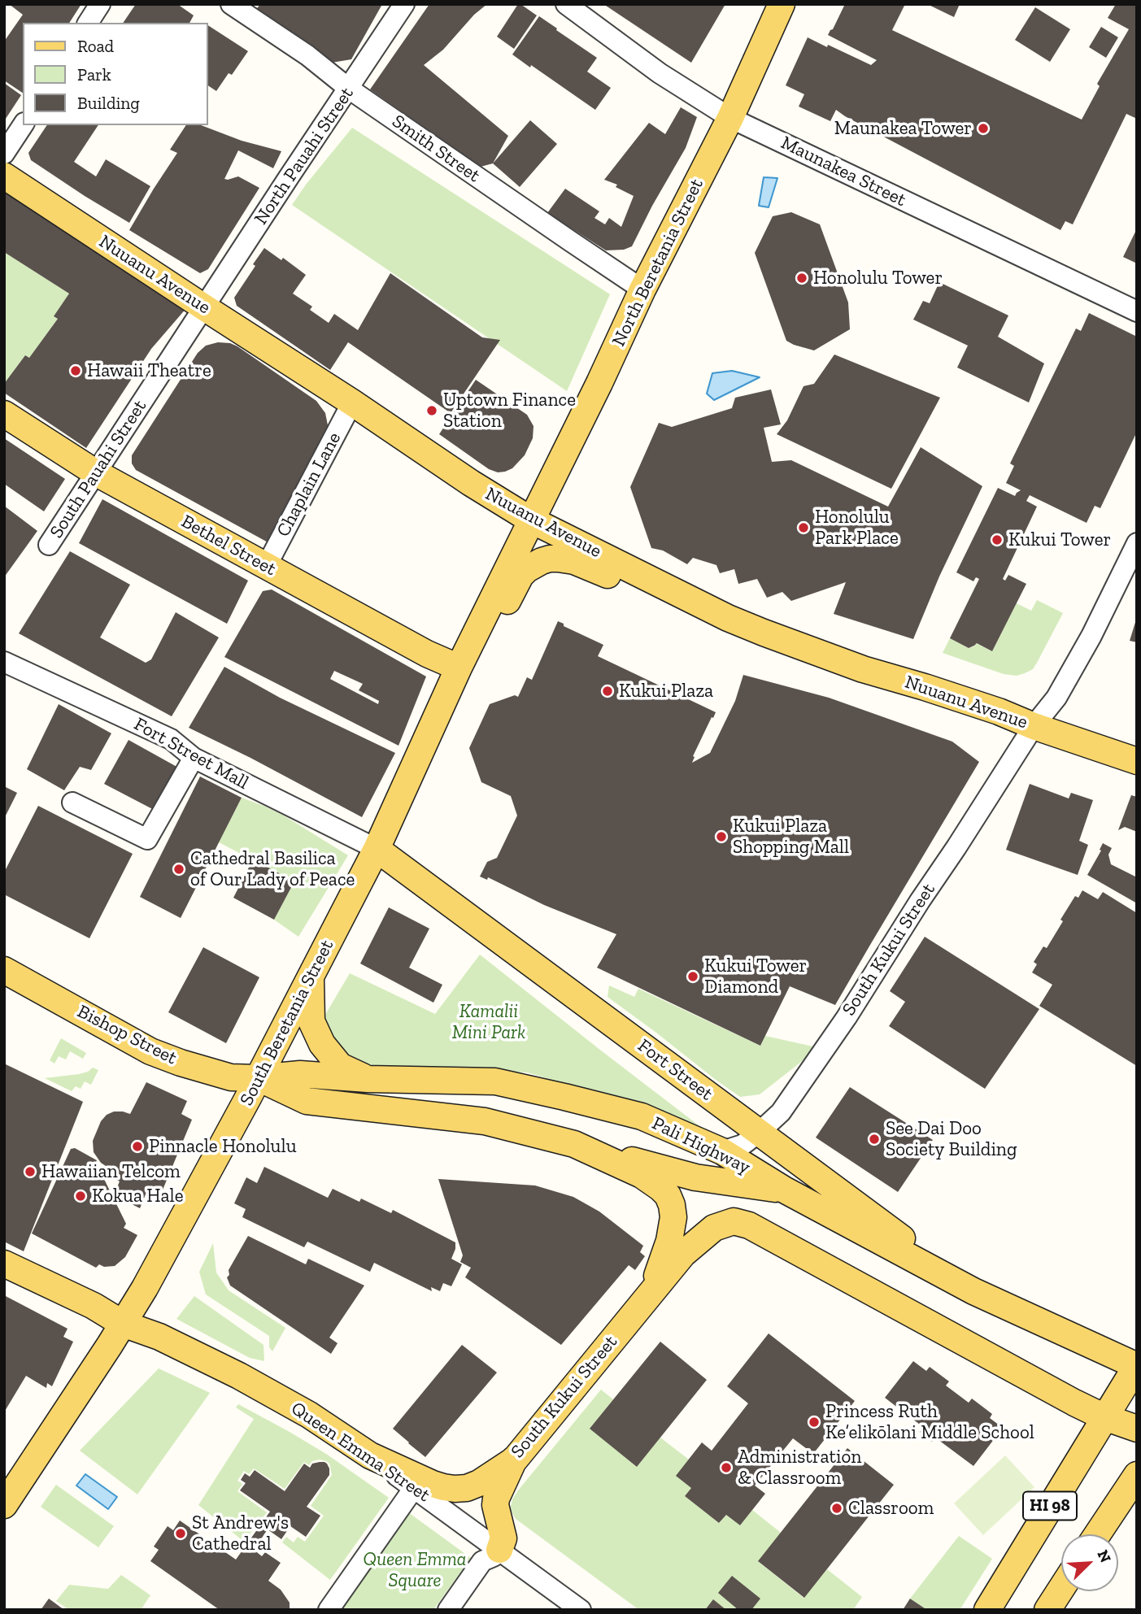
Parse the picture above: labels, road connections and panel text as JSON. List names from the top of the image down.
{
  "streets": {
    "main road": [
      "North Beretania Street",
      "Nuuanu Avenue",
      "Bethel Street",
      "South Kukui Street",
      "South Beretania Street",
      "Bishop Street",
      "Fort Street",
      "Pali Highway",
      "Queen Emma Street",
      "HI 98"
    ],
    "street": [
      "Smith Street",
      "North Pauahi Street",
      "Maunakea Street",
      "South Pauahi Street",
      "Chaplain Lane",
      "Fort Street Mall"
    ]
  },
  "crossings": [
    ["Smith Street", "North Pauahi Street"],
    ["Smith Street", "North Beretania Street"],
    ["North Pauahi Street", "Nuuanu Avenue"],
    ["North Pauahi Street", "South Pauahi Street"],
    ["Maunakea Street", "North Beretania Street"],
    ["North Beretania Street", "Nuuanu Avenue"],
    ["North Beretania Street", "South Beretania Street"],
    ["Nuuanu Avenue", "South Pauahi Street"],
    ["Nuuanu Avenue", "Chaplain Lane"],
    ["Nuuanu Avenue", "South Kukui Street"],
    ["Nuuanu Avenue", "South Beretania Street"],
    ["South Pauahi Street", "Bethel Street"],
    ["Chaplain Lane", "Bethel Street"],
    ["Bethel Street", "South Beretania Street"],
    ["Fort Street Mall", "South Beretania Street"],
    ["Fort Street Mall", "Fort Street"],
    ["South Kukui Street", "Fort Street"],
    ["South Kukui Street", "Pali Highway"],
    ["South Kukui Street", "Queen Emma Street"],
    ["South Beretania Street", "Bishop Street"],
    ["South Beretania Street", "Fort Street"],
    ["South Beretania Street", "Pali Highway"],
    ["South Beretania Street", "Queen Emma Street"],
    ["Bishop Street", "Pali Highway"],
    ["Fort Street", "Pali Highway"],
    ["Pali Highway", "HI 98"]
  ],
  "parks": ["Kamalii Mini Park", "Queen Emma Square"],
  "places": [
    "Maunakea Tower",
    "Honolulu Tower",
    "Hawaii Theatre",
    "Uptown Finance Station",
    "Honolulu Park Place",
    "Kukui Tower",
    "Kukui Plaza",
    "Kukui Plaza Shopping Mall",
    "Cathedral Basilica of Our Lady of Peace",
    "Kukui Tower Diamond",
    "See Dai Doo Society Building",
    "Pinnacle Honolulu",
    "Hawaiian Telcom",
    "Kokua Hale",
    "Princess Ruth Ke’elikōlani Middle School",
    "Administration & Classroom",
    "Classroom",
    "St Andrew's Cathedral"
  ],
  "legend": ["Road", "Park", "Building"],
  "north": "top right"
}
